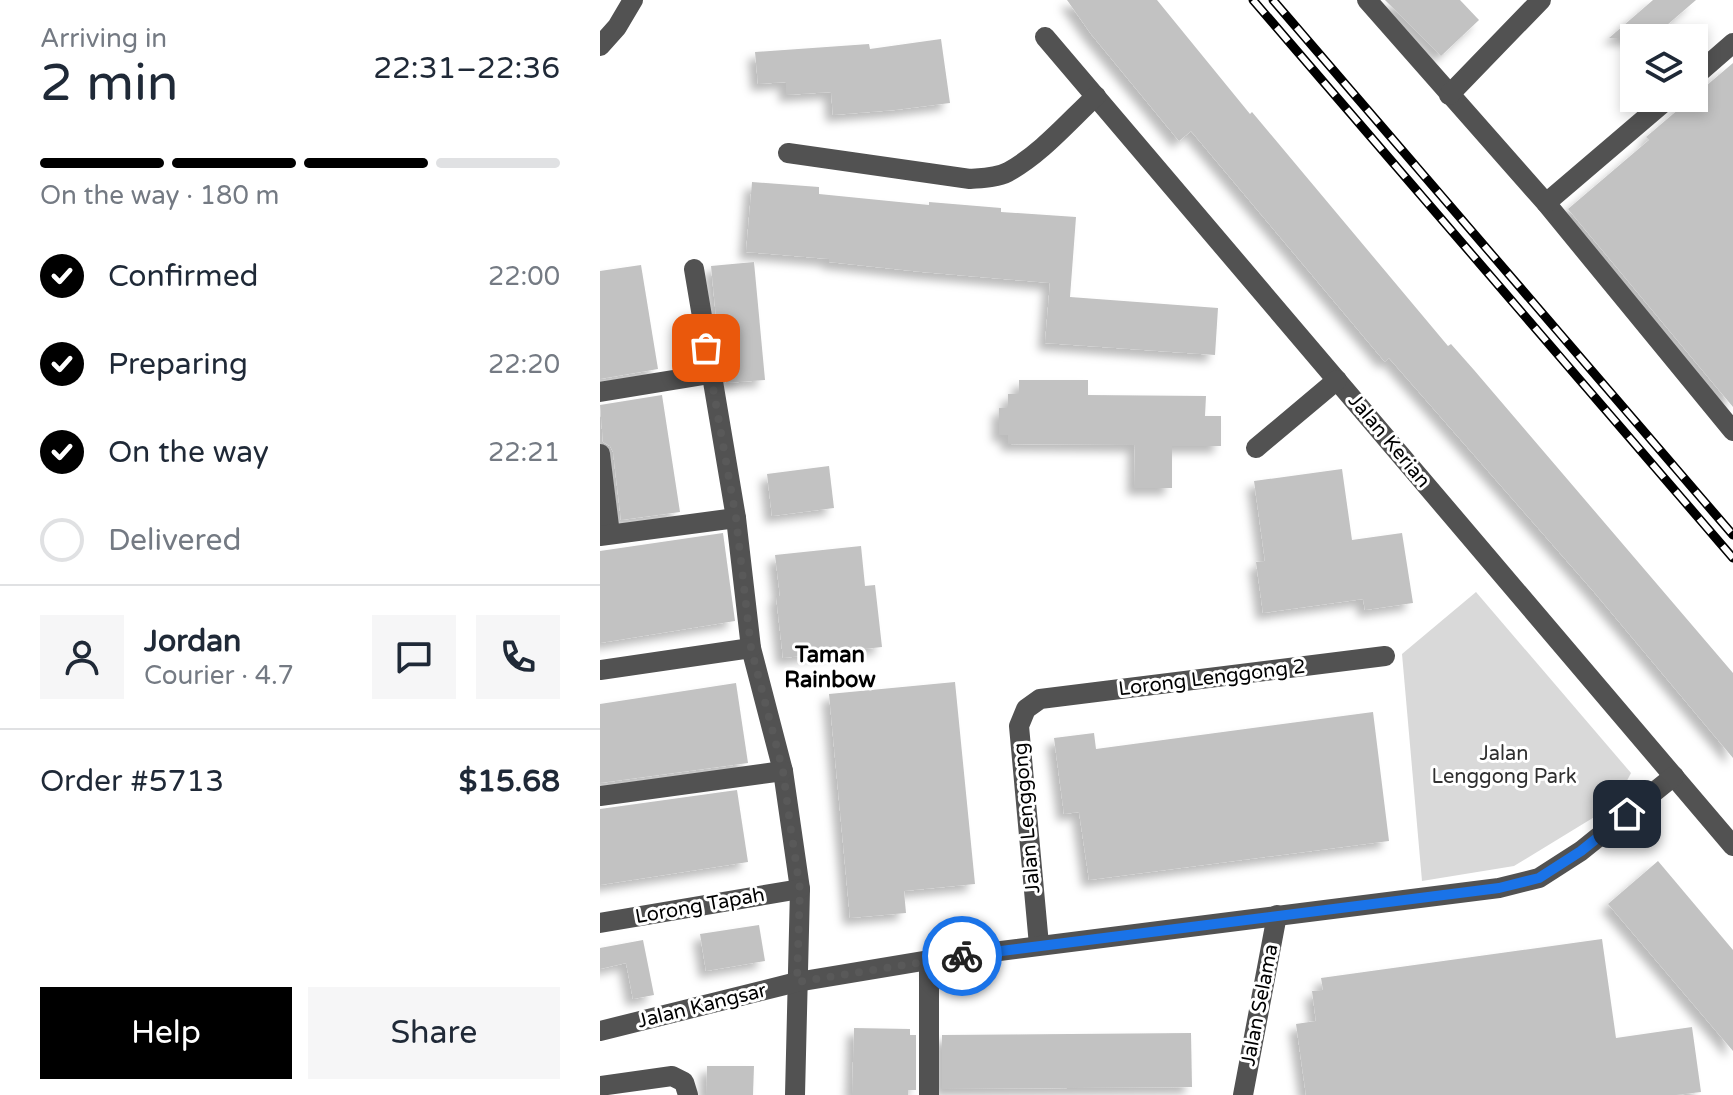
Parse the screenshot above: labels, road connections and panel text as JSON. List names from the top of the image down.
{
  "streets": {
    "street": [
      "Jalan Kerian",
      "Lorong Lenggong 2",
      "Jalan Lenggong",
      "Lorong Tapah",
      "Jalan Selama",
      "Jalan Kangsar"
    ]
  },
  "crossings": [
    ["Jalan Kerian", "Jalan Kangsar"],
    ["Lorong Lenggong 2", "Jalan Lenggong"],
    ["Jalan Lenggong", "Jalan Kangsar"],
    ["Jalan Selama", "Jalan Kangsar"]
  ],
  "districts": ["Taman Rainbow"],
  "parks": ["Jalan Lenggong Park"],
  "page": {
    "heading": ["2 min", "Arriving in", "22:31–22:36"],
    "panel": [
      "Jordan",
      "Courier · 4.7",
      "Order #5713",
      "$15.68"
    ],
    "bar": "On the way · 180 m",
    "list": [
      ["Confirmed", "22:00"],
      ["Preparing", "22:20"],
      ["On the way", "22:21"],
      "Delivered"
    ],
    "buttons": ["Help", "Share"]
  }
}
